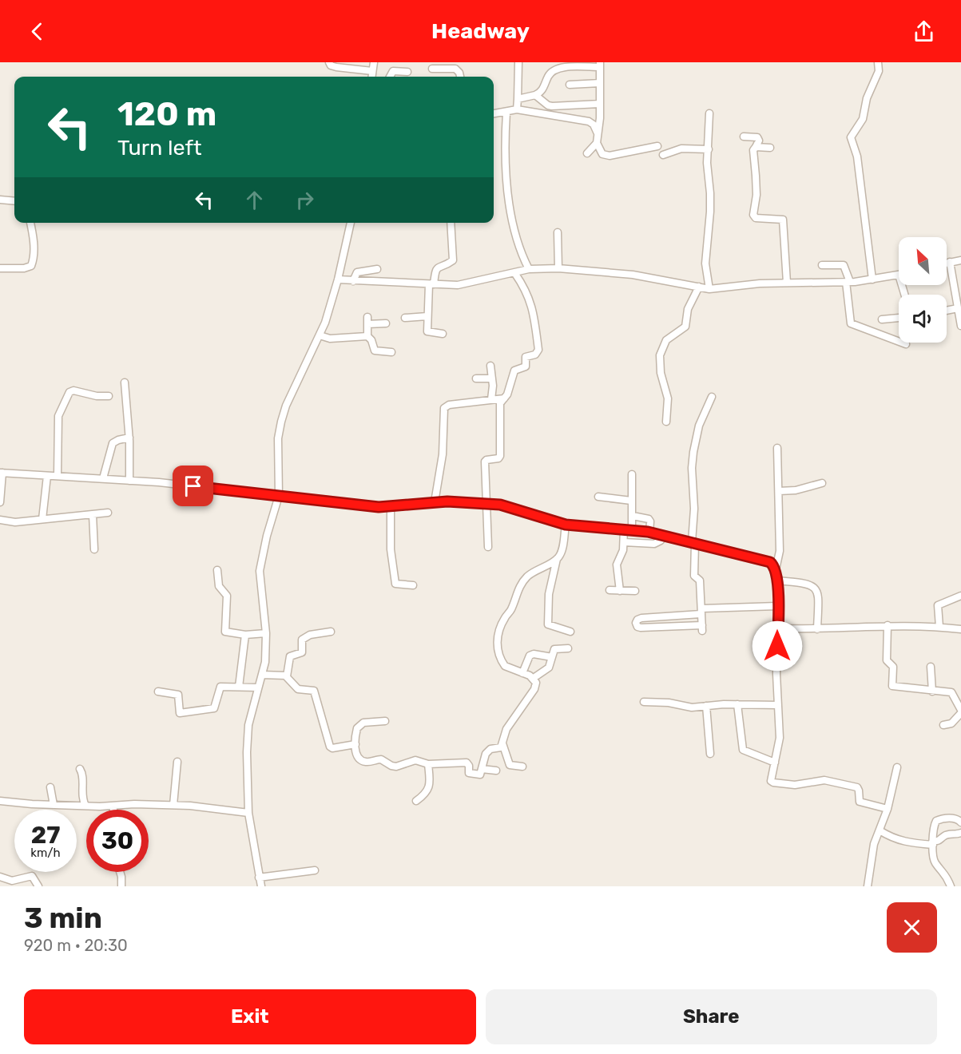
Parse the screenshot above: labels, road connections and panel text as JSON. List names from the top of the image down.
{
  "north": "top left",
  "page": {
    "header": "Headway",
    "turn": ["120 m", "Turn left"],
    "speed": "27 km/h",
    "limit": "30",
    "heading": ["3 min", "920 m · 20:30"],
    "buttons": ["Exit", "Share"]
  }
}
